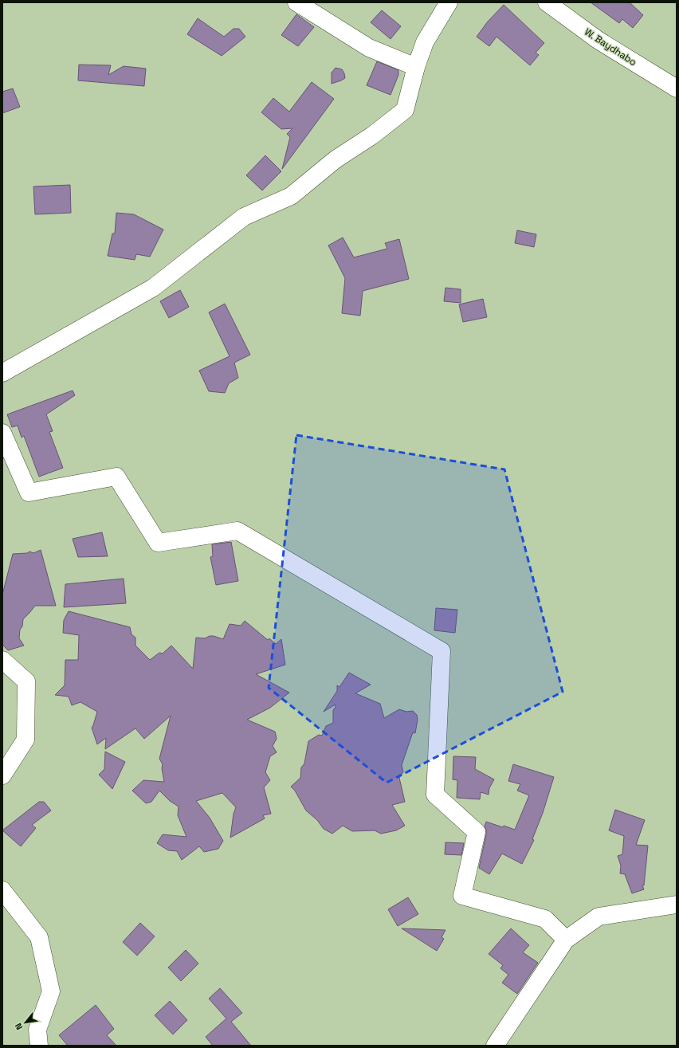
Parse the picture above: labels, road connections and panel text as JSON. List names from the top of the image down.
{
  "streets": {
    "street": ["W. Baydhabo"]
  },
  "north": "bottom left"
}
